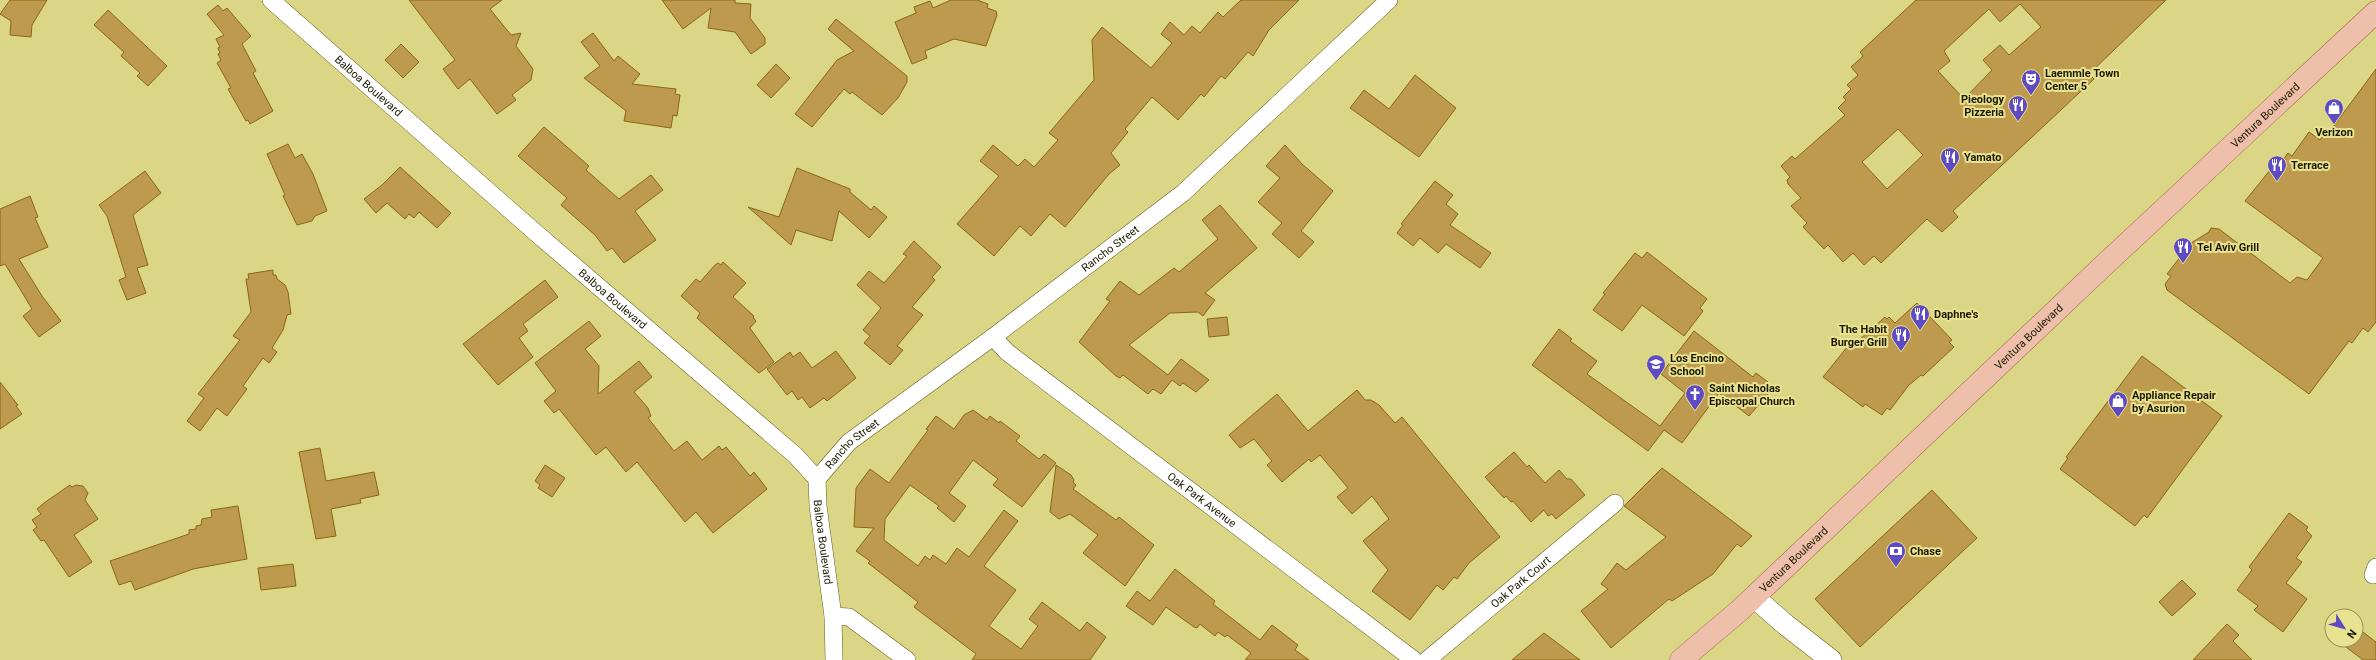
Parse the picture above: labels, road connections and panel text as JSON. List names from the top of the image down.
{
  "streets": {
    "main road": ["Ventura Boulevard"],
    "street": [
      "Balboa Boulevard",
      "Rancho Street",
      "Oak Park Avenue",
      "Oak Park Court"
    ]
  },
  "crossings": [
    ["Balboa Boulevard", "Rancho Street"],
    ["Rancho Street", "Oak Park Avenue"]
  ],
  "places": {
    "theatre": ["Laemmle Town Center 5"],
    "restaurant": [
      "Pieology Pizzeria",
      "Yamato",
      "Terrace",
      "Tel Aviv Grill",
      "Daphne's",
      "The Habit Burger Grill"
    ],
    "shop": ["Verizon", "Appliance Repair by Asurion"],
    "school or university": ["Los Encino School"],
    "church": ["Saint Nicholas Episcopal Church"],
    "bank": ["Chase"]
  },
  "north": "bottom right"
}
